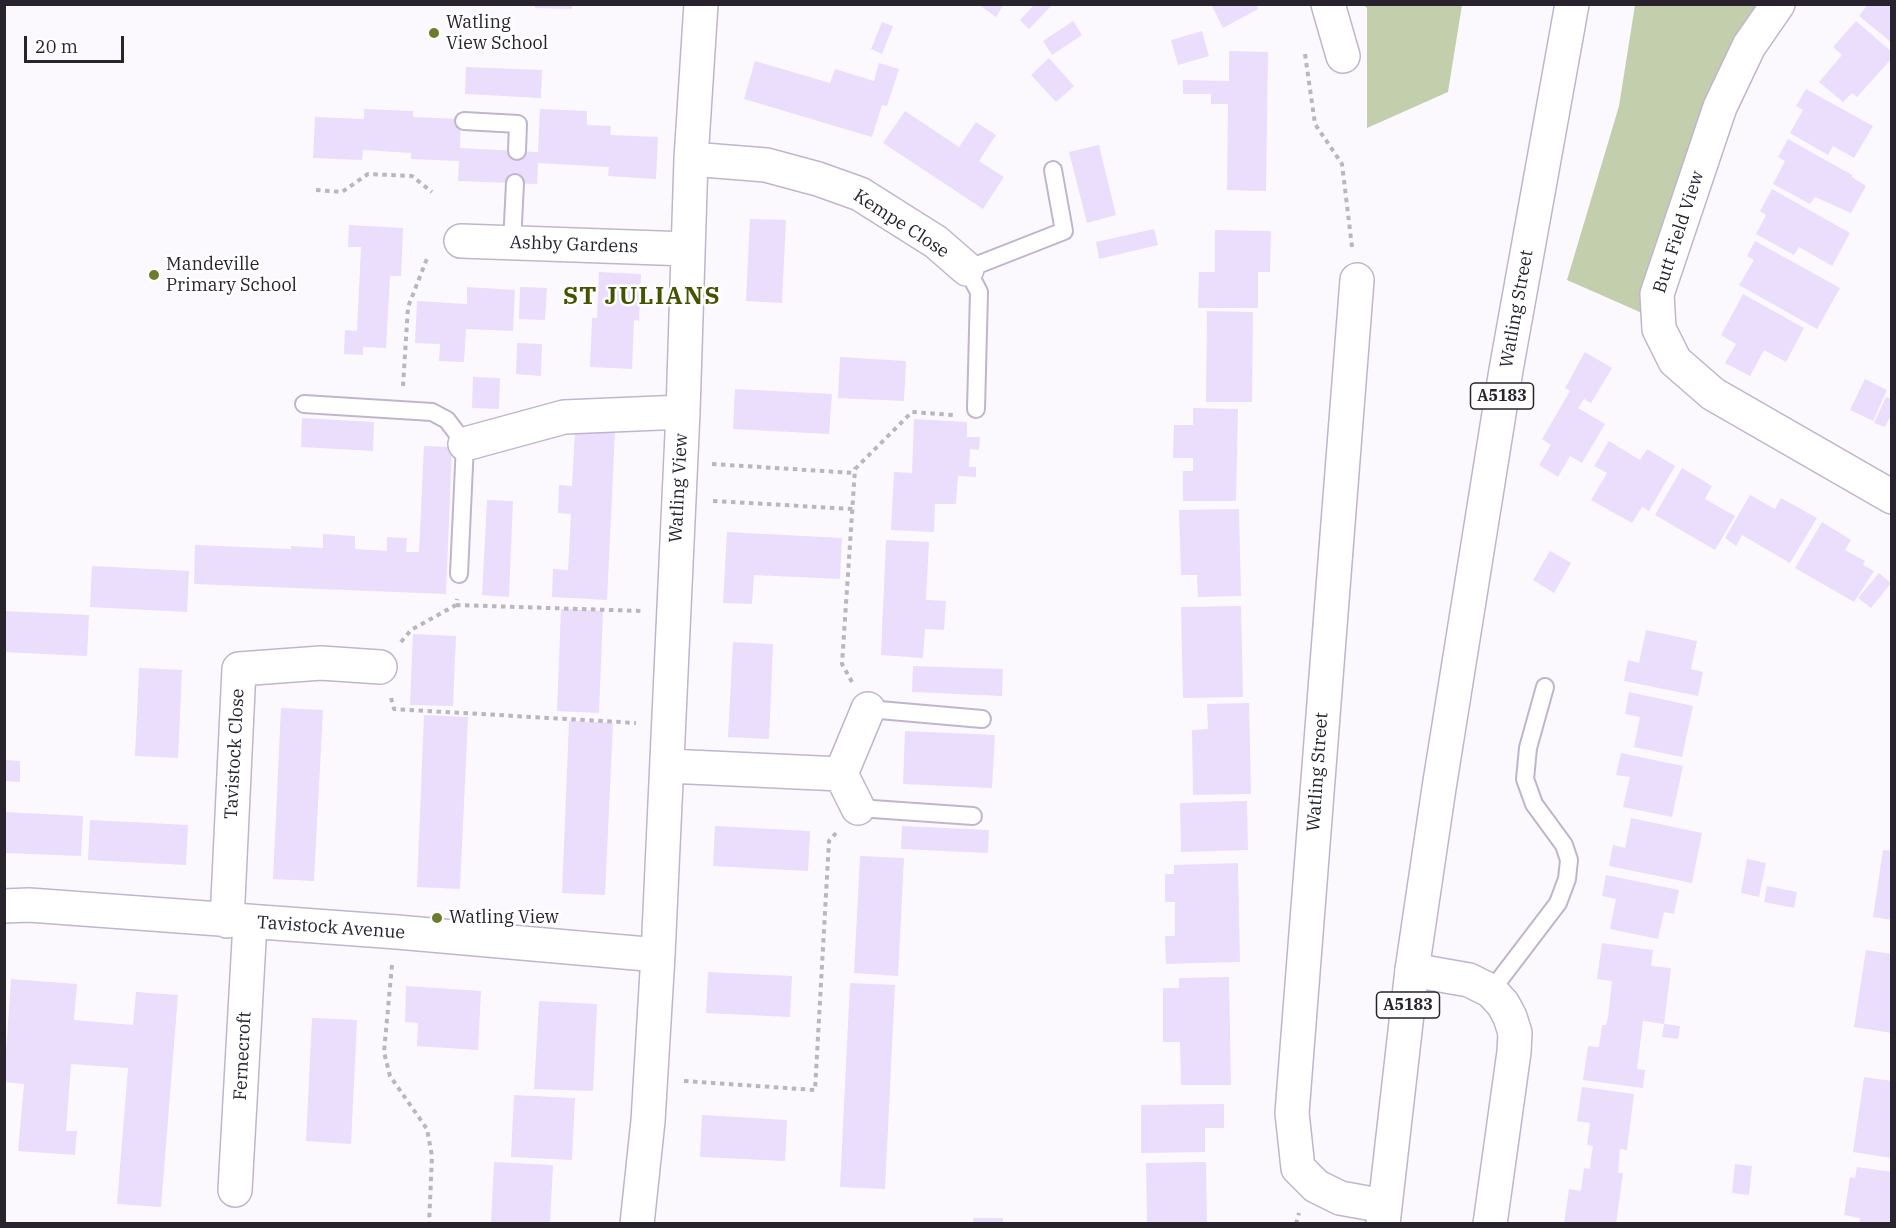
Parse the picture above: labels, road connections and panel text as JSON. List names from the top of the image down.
{
  "streets": {
    "street": [
      "Kempe Close",
      "Butt Field View",
      "Ashby Gardens",
      "Watling Street",
      "A5183",
      "Watling View",
      "Tavistock Close",
      "Tavistock Avenue",
      "Fernecroft"
    ]
  },
  "crossings": [
    ["Kempe Close", "Watling View"],
    ["Ashby Gardens", "Watling View"],
    ["Watling View", "Tavistock Avenue"],
    ["Tavistock Close", "Tavistock Avenue"],
    ["Tavistock Close", "Fernecroft"],
    ["Tavistock Avenue", "Fernecroft"]
  ],
  "districts": ["ST JULIANS"],
  "places": ["Watling View School", "Mandeville Primary School", "Watling View"],
  "scale_bar": "20 m"
}
